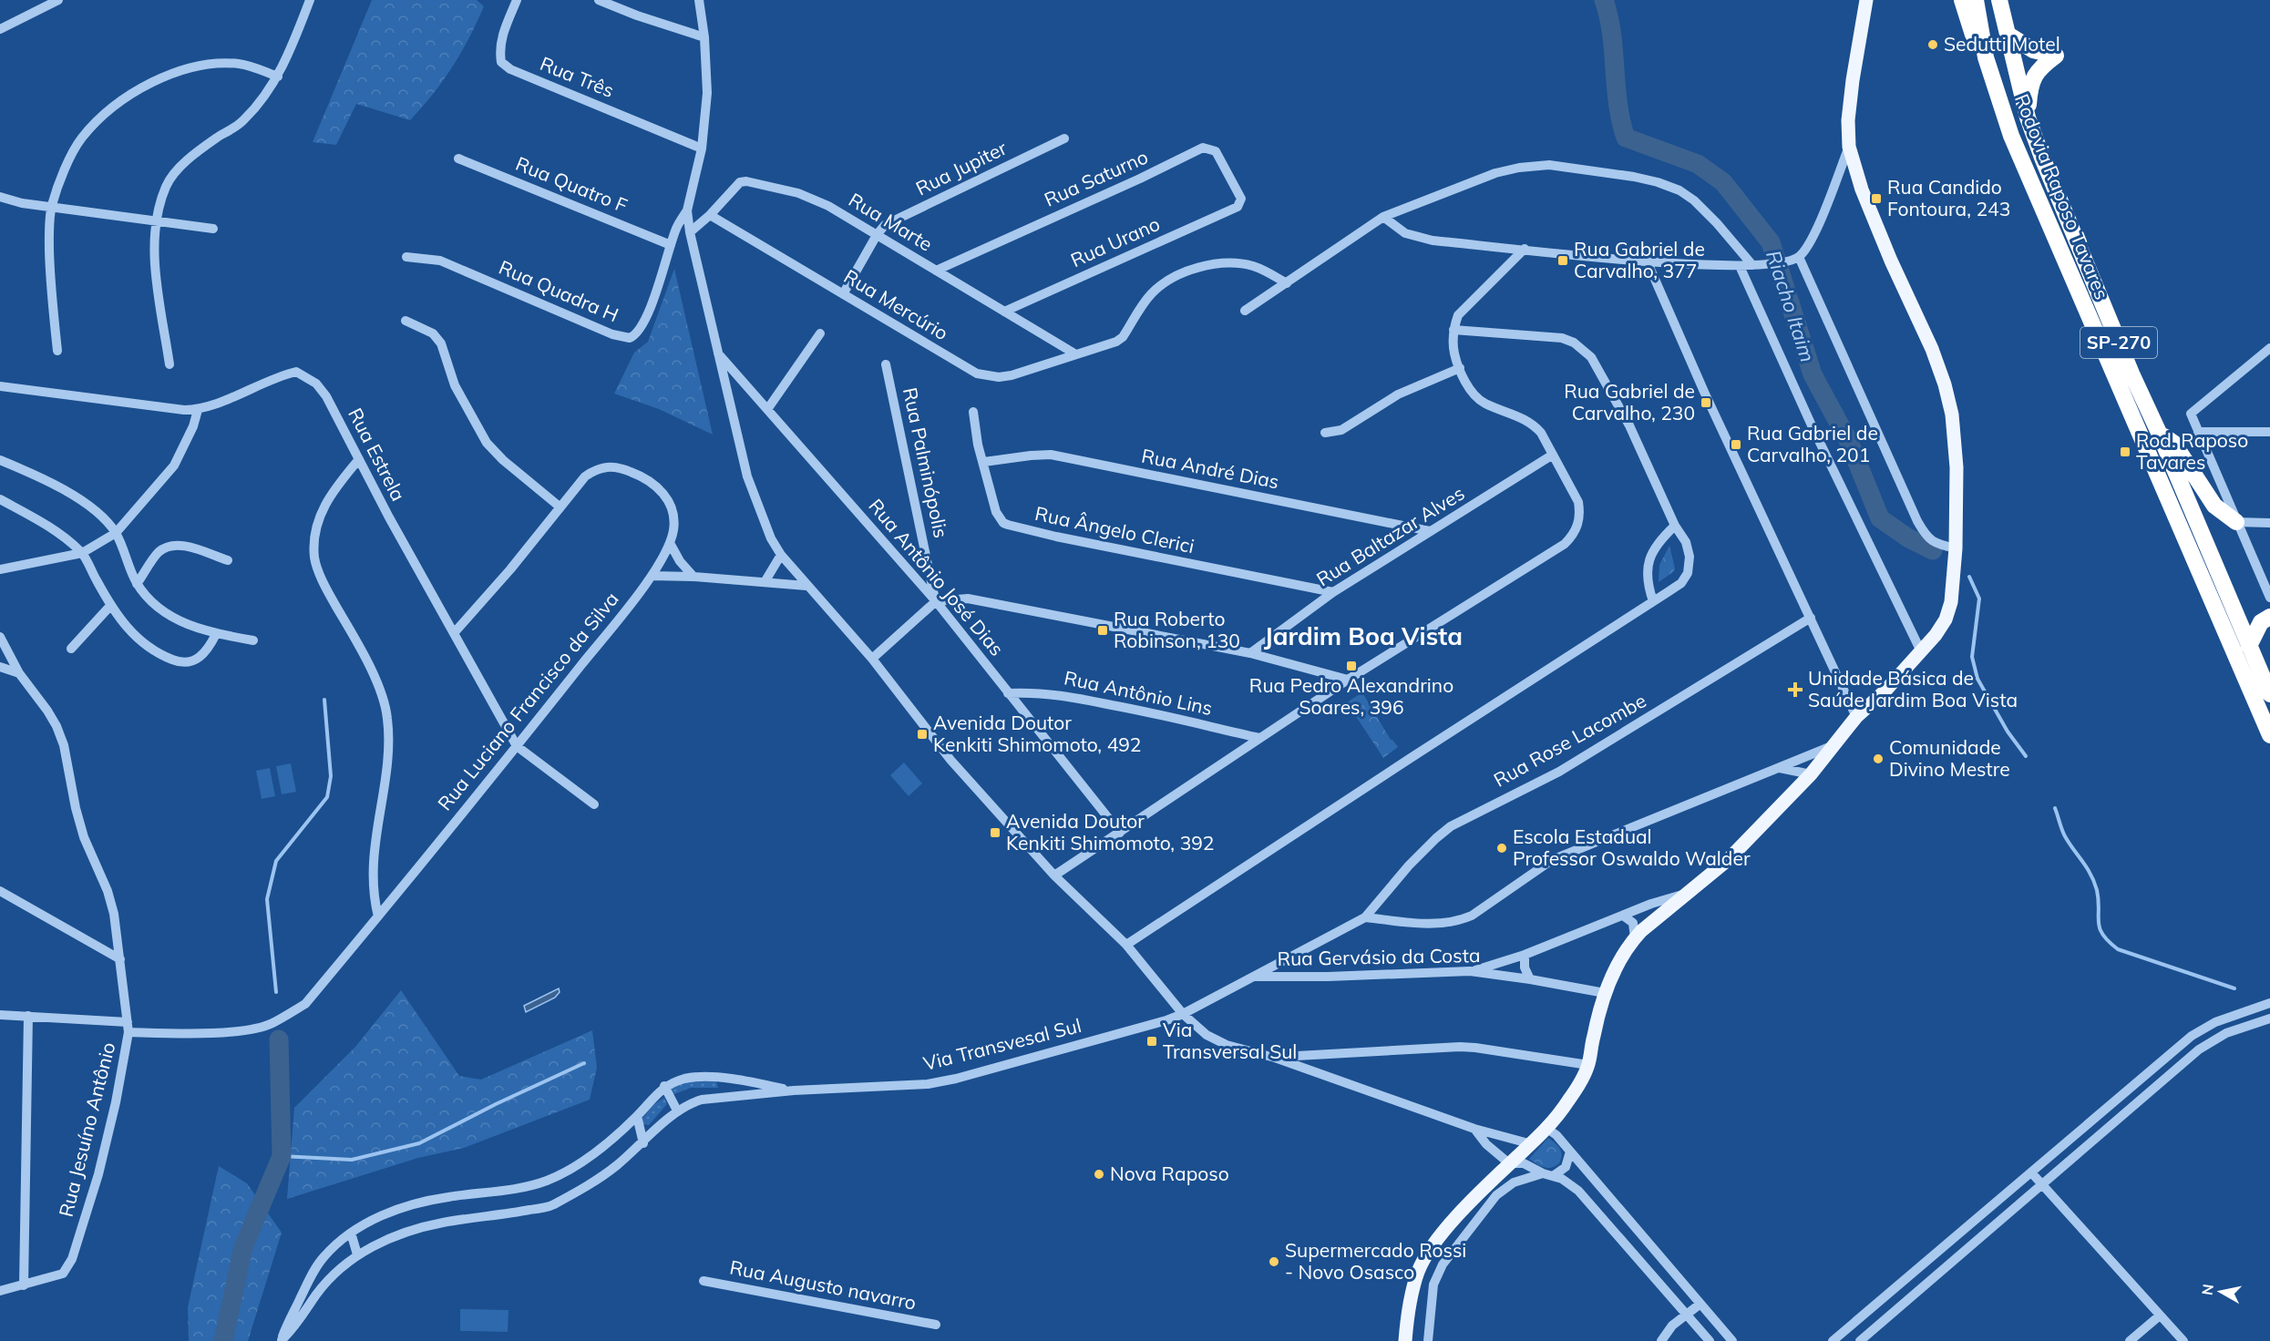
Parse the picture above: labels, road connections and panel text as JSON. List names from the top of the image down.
{
  "streets": {
    "highway": ["Rodovia Raposo Tavares", "SP-270"],
    "street": [
      "Rua Três",
      "Rua Jupiter",
      "Rua Saturno",
      "Rua Quatro F",
      "Rua Marte",
      "Rua Urano",
      "Rua Quadra H",
      "Rua Mercúrio",
      "Rua Estrela",
      "Rua Palminópolis",
      "Rua André Dias",
      "Rua Ângelo Clerici",
      "Rua Baltazar Alves",
      "Rua Antônio José Dias",
      "Rua Antônio Lins",
      "Rua Luciano Francisco da Silva",
      "Rua Rose Lacombe",
      "Rua Gervásio da Costa",
      "Via Transvesal Sul",
      "Rua Jesuíno Antônio",
      "Rua Augusto navarro"
    ]
  },
  "crossings": [
    ["Rua Jupiter", "Rua Marte"],
    ["Rua Saturno", "Rua Marte"],
    ["Rua Saturno", "Rua Urano"],
    ["Rua Quatro F", "Rua Quadra H"],
    ["Rua Marte", "Rua Urano"],
    ["Rua Marte", "Rua Mercúrio"],
    ["Rua Estrela", "Rua Luciano Francisco da Silva"],
    ["Rua Palminópolis", "Rua Antônio José Dias"],
    ["Rua André Dias", "Rua Ângelo Clerici"],
    ["Rua André Dias", "Rua Baltazar Alves"],
    ["Rua Ângelo Clerici", "Rua Baltazar Alves"],
    ["Rua Antônio José Dias", "Rua Antônio Lins"],
    ["Rua Luciano Francisco da Silva", "Rua Jesuíno Antônio"],
    ["Rua Rose Lacombe", "Via Transvesal Sul"],
    ["Rua Gervásio da Costa", "Via Transvesal Sul"]
  ],
  "districts": ["Jardim Boa Vista"],
  "water": ["Riacho Itaim"],
  "places": {
    "other": [
      "Sedutti Motel",
      "Comunidade Divino Mestre",
      "Escola Estadual Professor Oswaldo Walder",
      "Nova Raposo",
      "Supermercado Rossi - Novo Osasco"
    ],
    "transit": [
      "Rua Candido Fontoura, 243",
      "Rua Gabriel de Carvalho, 377",
      "Rua Gabriel de Carvalho, 230",
      "Rua Gabriel de Carvalho, 201",
      "Rod. Raposo Tavares",
      "Rua Roberto Robinson, 130",
      "Rua Pedro Alexandrino Soares, 396",
      "Avenida Doutor Kenkiti Shimomoto, 492",
      "Avenida Doutor Kenkiti Shimomoto, 392",
      "Via Transversal Sul"
    ],
    "health": ["Unidade Básica de Saúde Jardim Boa Vista"]
  },
  "north": "left"
}
